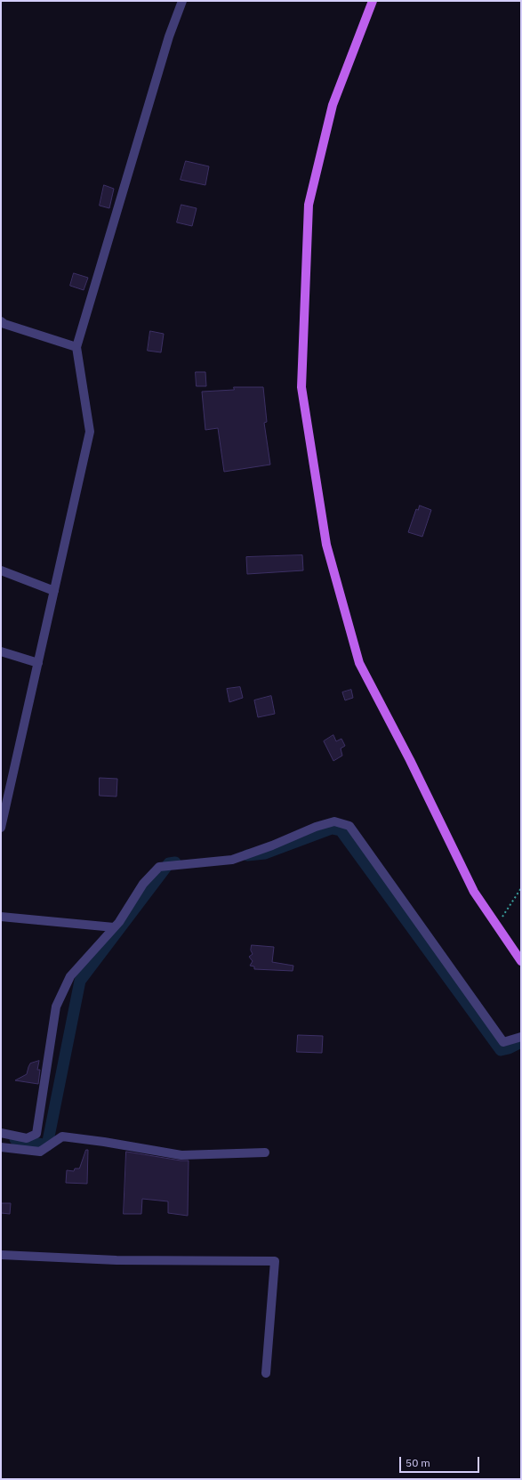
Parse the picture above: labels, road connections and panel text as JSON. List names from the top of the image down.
{
  "scale_bar": "50 m"
}
